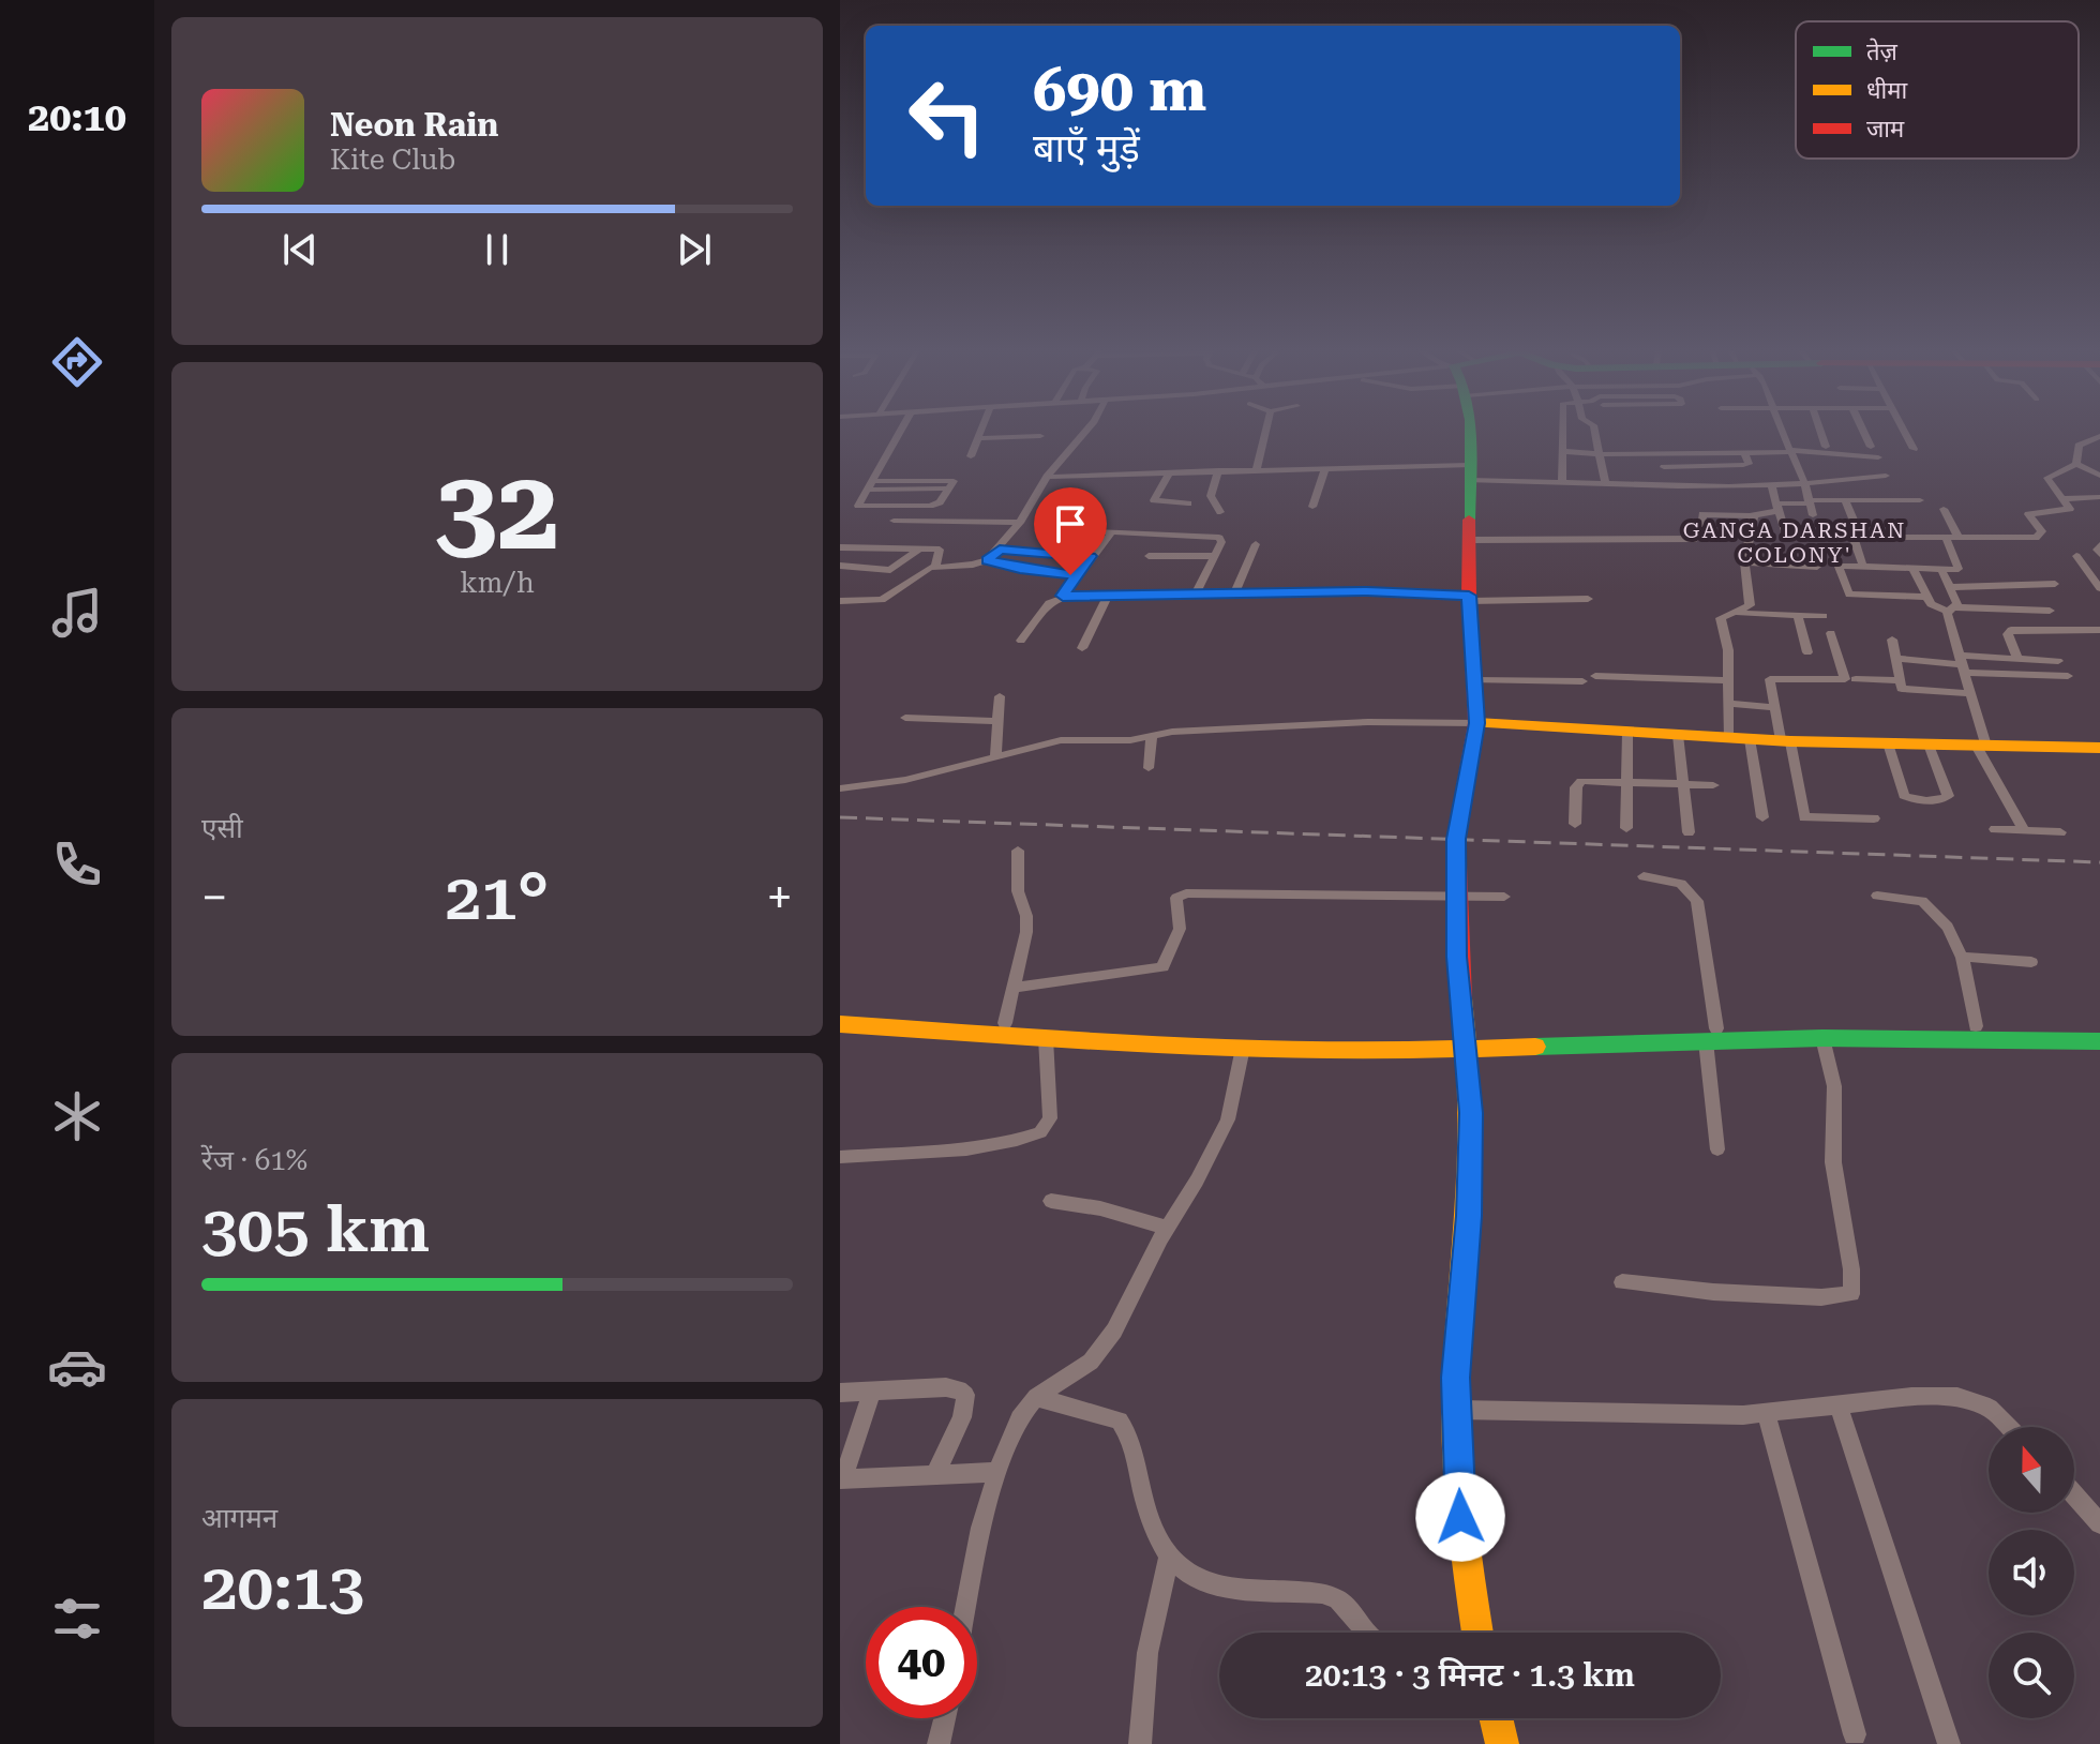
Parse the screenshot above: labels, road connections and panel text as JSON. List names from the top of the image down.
{
  "districts": ["GANGA DARSHAN COLONY'"],
  "legend": ["तेज़", "धीमा", "जाम"],
  "north": "top",
  "page": {
    "tabs": "20:10",
    "turn": ["690 m", "बाएँ मुड़ें"],
    "song": ["Neon Rain", "Kite Club"],
    "tile": [
      ["32", "km/h"],
      "एसी",
      ["रेंज · 61%", "305 km"],
      ["आगमन", "20:13"]
    ],
    "heat": ["−", "21°", "+"],
    "limit": "40",
    "trip": "20:13 · 3 मिनट · 1.3 km"
  }
}
